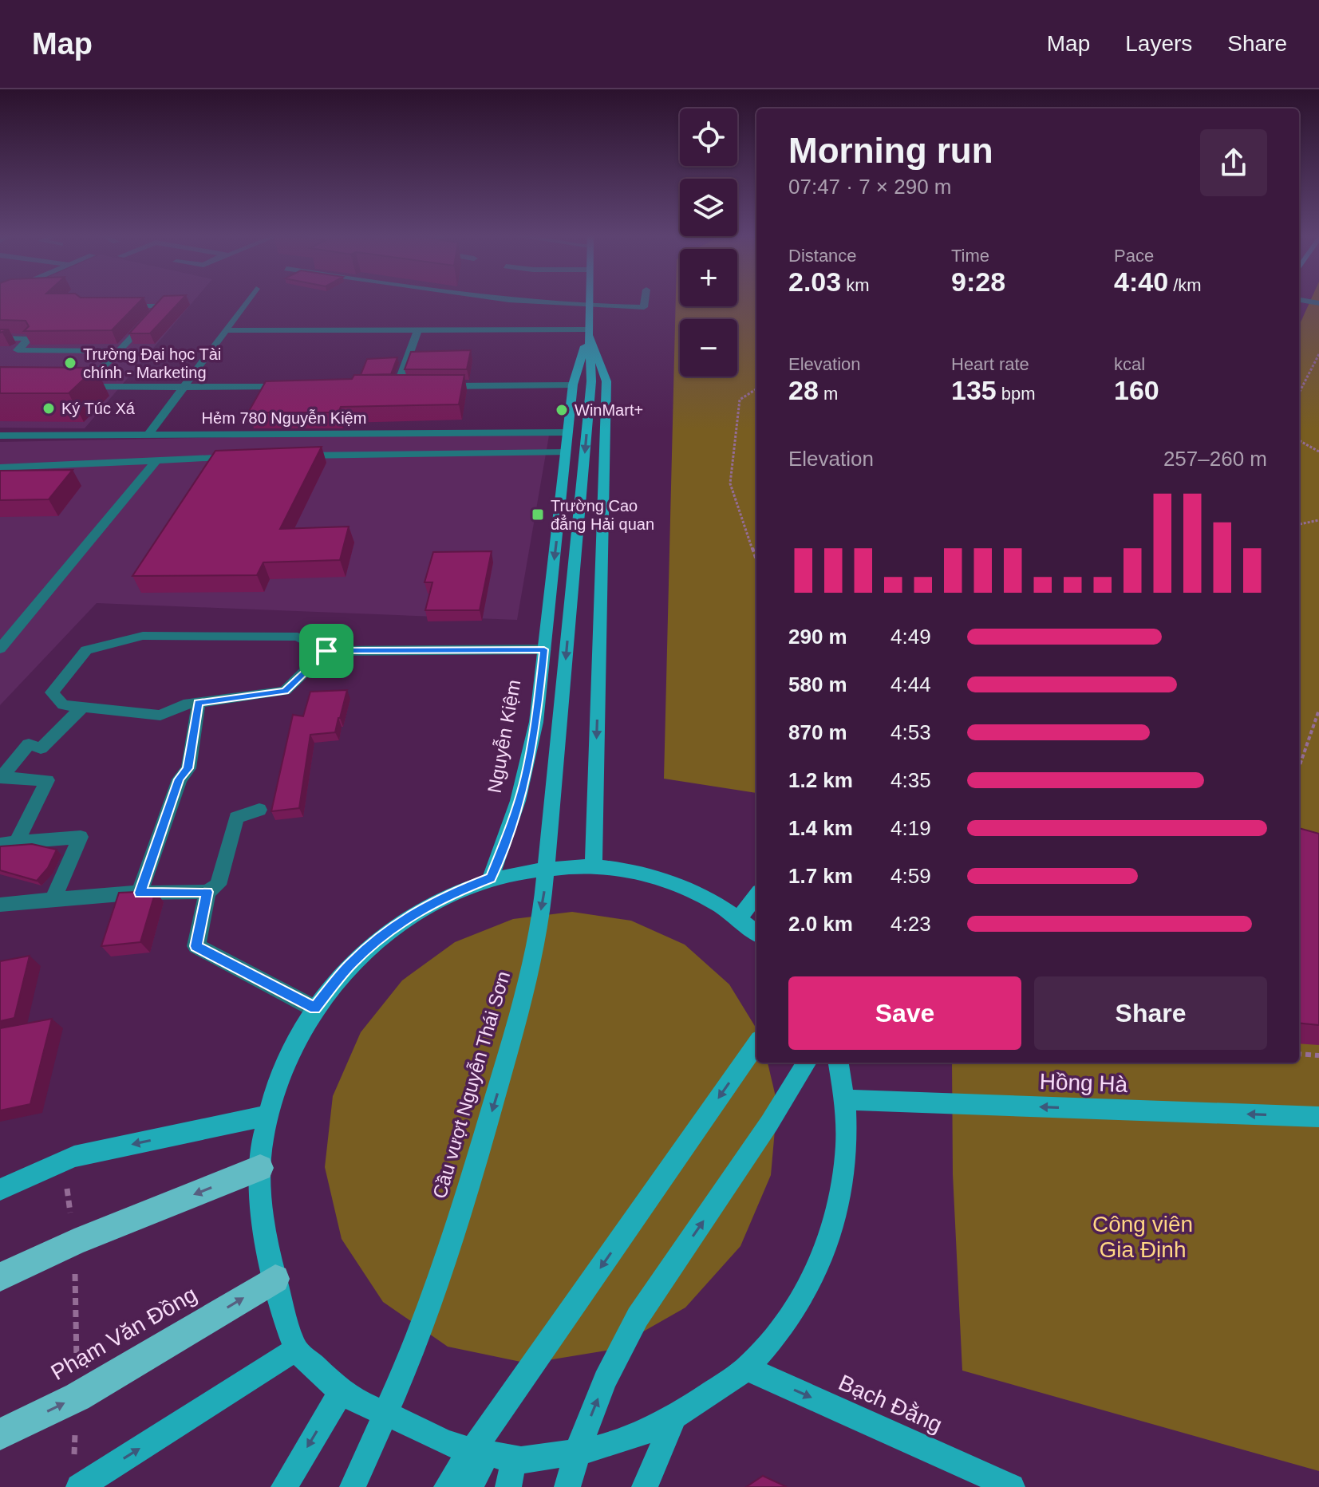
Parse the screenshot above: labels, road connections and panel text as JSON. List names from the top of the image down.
{
  "streets": {
    "highway": ["Phạm Văn Đồng"],
    "main road": [
      "Nguyễn Kiệm",
      "Hồng Hà",
      "Cầu vượt Nguyễn Thái Sơn",
      "Bạch Đằng"
    ],
    "street": ["Hẻm 780 Nguyễn Kiệm"]
  },
  "crossings": [
    ["Hẻm 780 Nguyễn Kiệm", "Nguyễn Kiệm"],
    ["Nguyễn Kiệm", "Cầu vượt Nguyễn Thái Sơn"]
  ],
  "one_way": ["Hồng Hà", "Bạch Đằng"],
  "parks": ["Công viên Gia Định"],
  "places": {
    "other": ["Trường Đại học Tài chính - Marketing", "Ký Túc Xá", "WinMart+"],
    "transit": ["Trường Cao đẳng Hải quan"]
  },
  "page": {
    "header": "Map",
    "nav": ["Map", "Layers", "Share"],
    "map_buttons": ["+", "−"],
    "heading": ["Morning run", "07:47 · 7 × 290 m"],
    "stats": [
      ["Distance", "2.03 km"],
      ["Time", "9:28"],
      ["Pace", "4:40 /km"],
      ["Elevation", "28 m"],
      ["Heart rate", "135 bpm"],
      ["kcal", "160"]
    ],
    "chart": ["Elevation", "257–260 m"],
    "list": [
      {
        "name": "290 m",
        "note": "4:49"
      },
      {
        "name": "580 m",
        "note": "4:44"
      },
      {
        "name": "870 m",
        "note": "4:53"
      },
      {
        "name": "1.2 km",
        "note": "4:35"
      },
      {
        "name": "1.4 km",
        "note": "4:19"
      },
      {
        "name": "1.7 km",
        "note": "4:59"
      },
      {
        "name": "2.0 km",
        "note": "4:23"
      }
    ],
    "buttons": ["Save", "Share"]
  }
}
